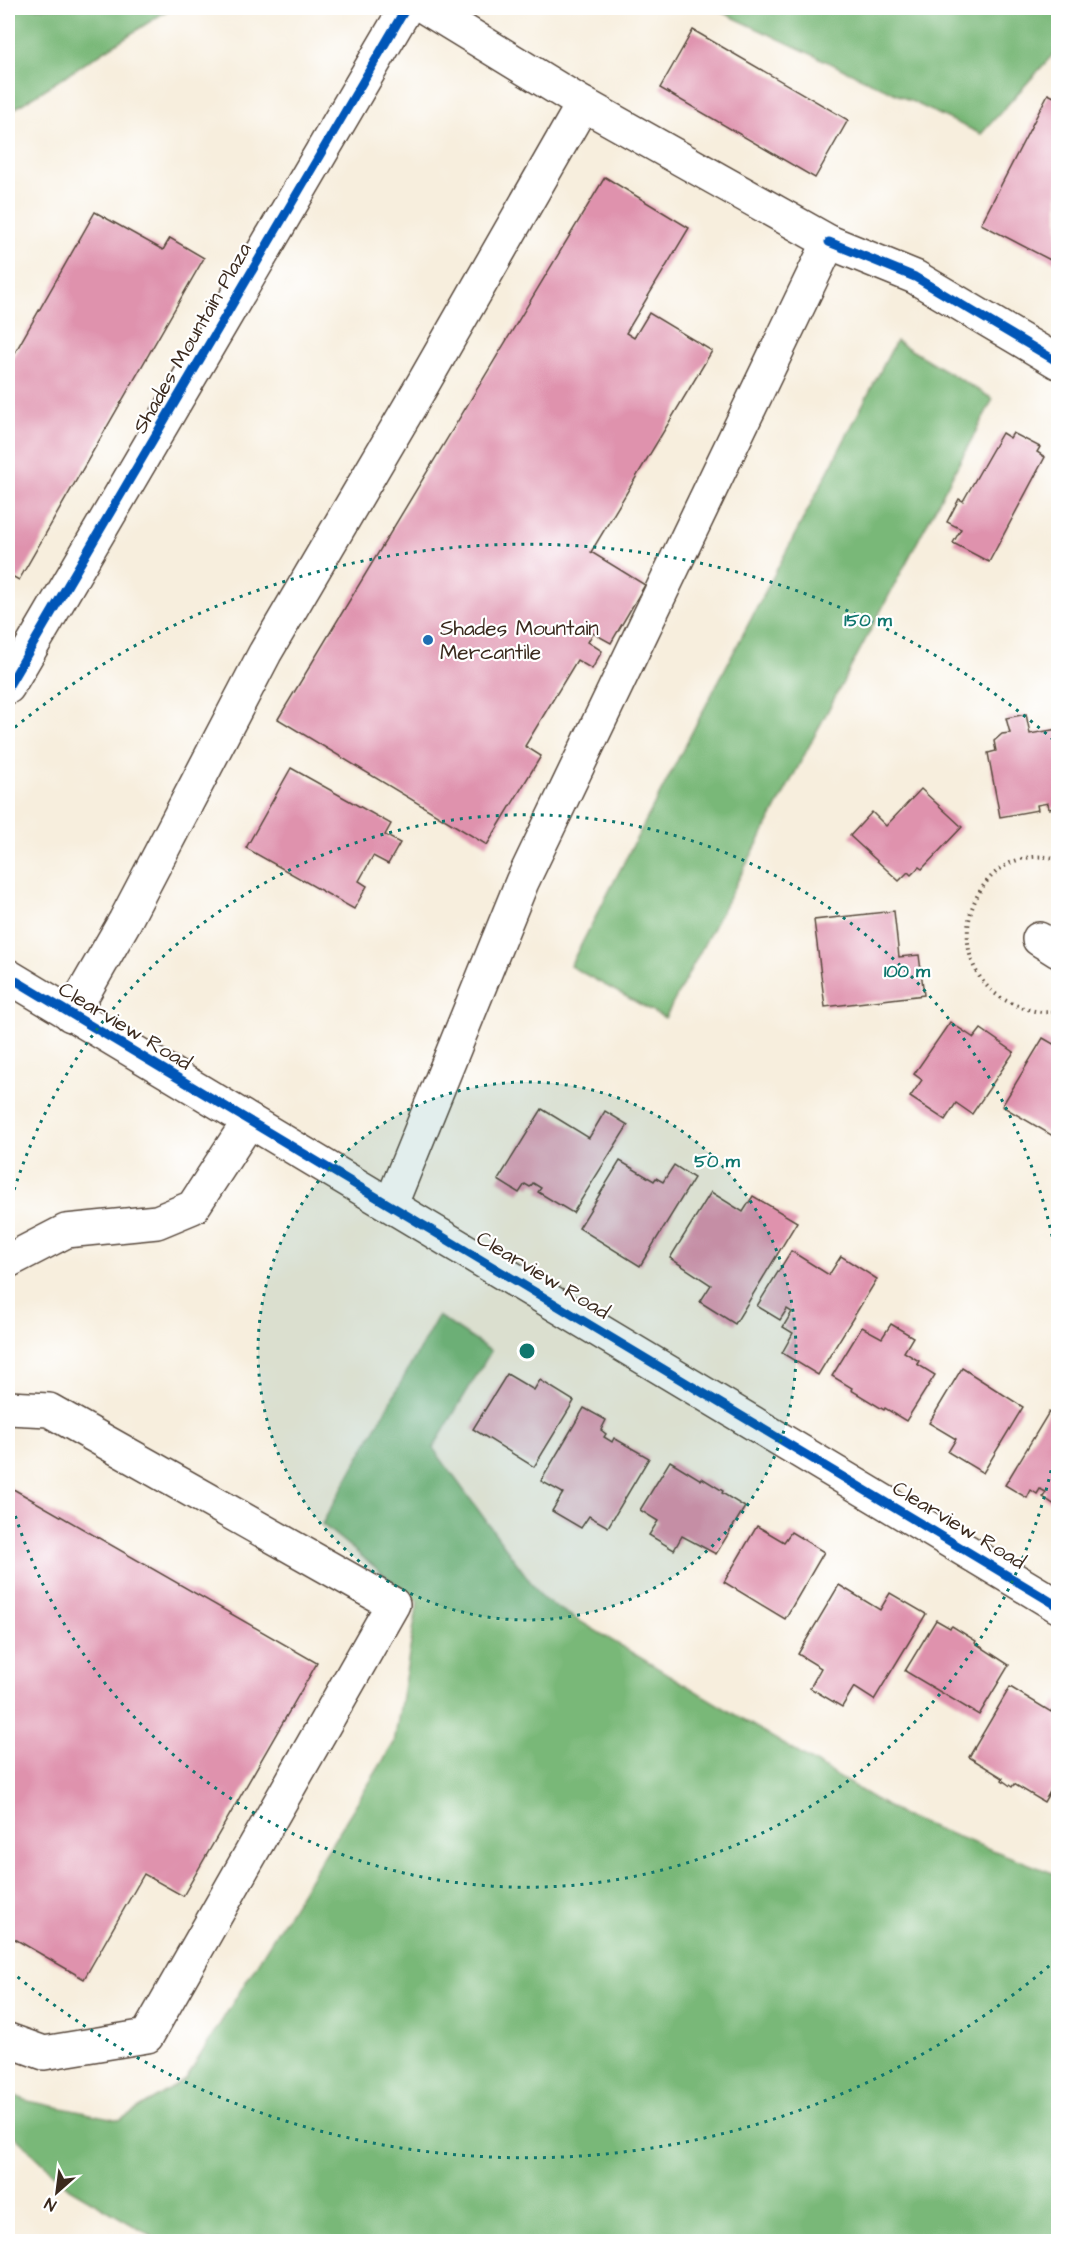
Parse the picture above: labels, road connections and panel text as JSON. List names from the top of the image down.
{
  "streets": {
    "street": ["Shades Mountain Plaza", "Clearview Road"]
  },
  "places": ["Shades Mountain Mercantile"],
  "north": "bottom left",
  "rings": ["150 m", "100 m", "50 m"]
}
